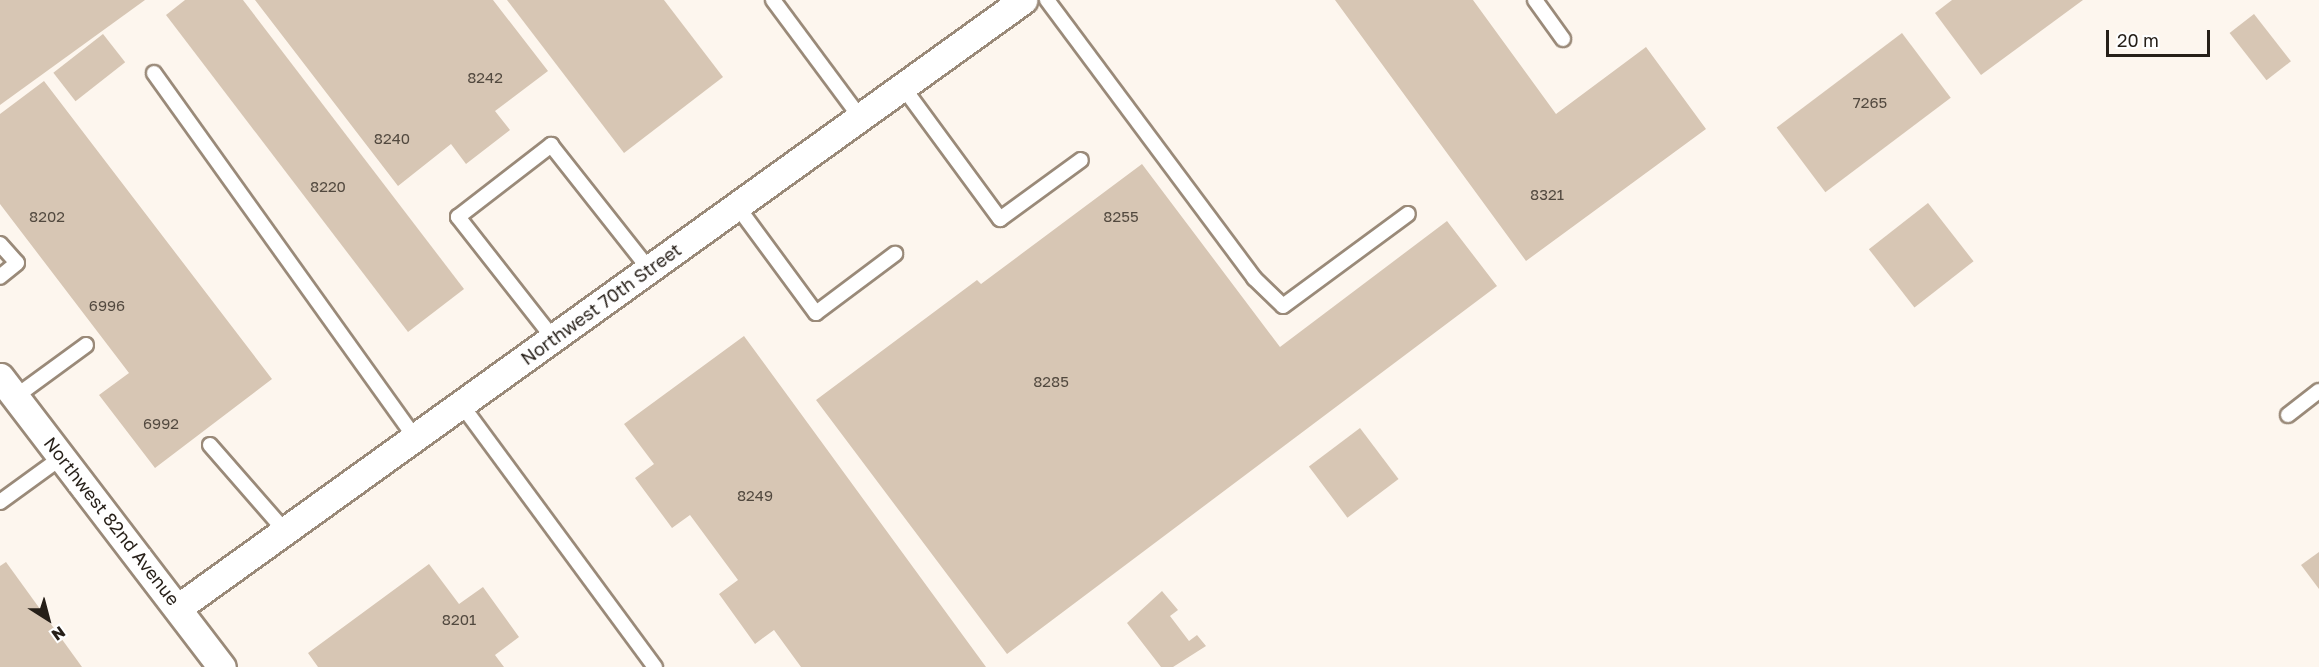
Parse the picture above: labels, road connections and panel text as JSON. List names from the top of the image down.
{
  "streets": {
    "street": ["Northwest 70th Street", "Northwest 82nd Avenue"]
  },
  "crossings": [
    ["Northwest 70th Street", "Northwest 82nd Avenue"]
  ],
  "house_numbers": [
    "8242",
    "7265",
    "8240",
    "8220",
    "8321",
    "8202",
    "8255",
    "6996",
    "8285",
    "6992",
    "8249",
    "8201"
  ],
  "scale_bar": "20 m",
  "north": "bottom right"
}
